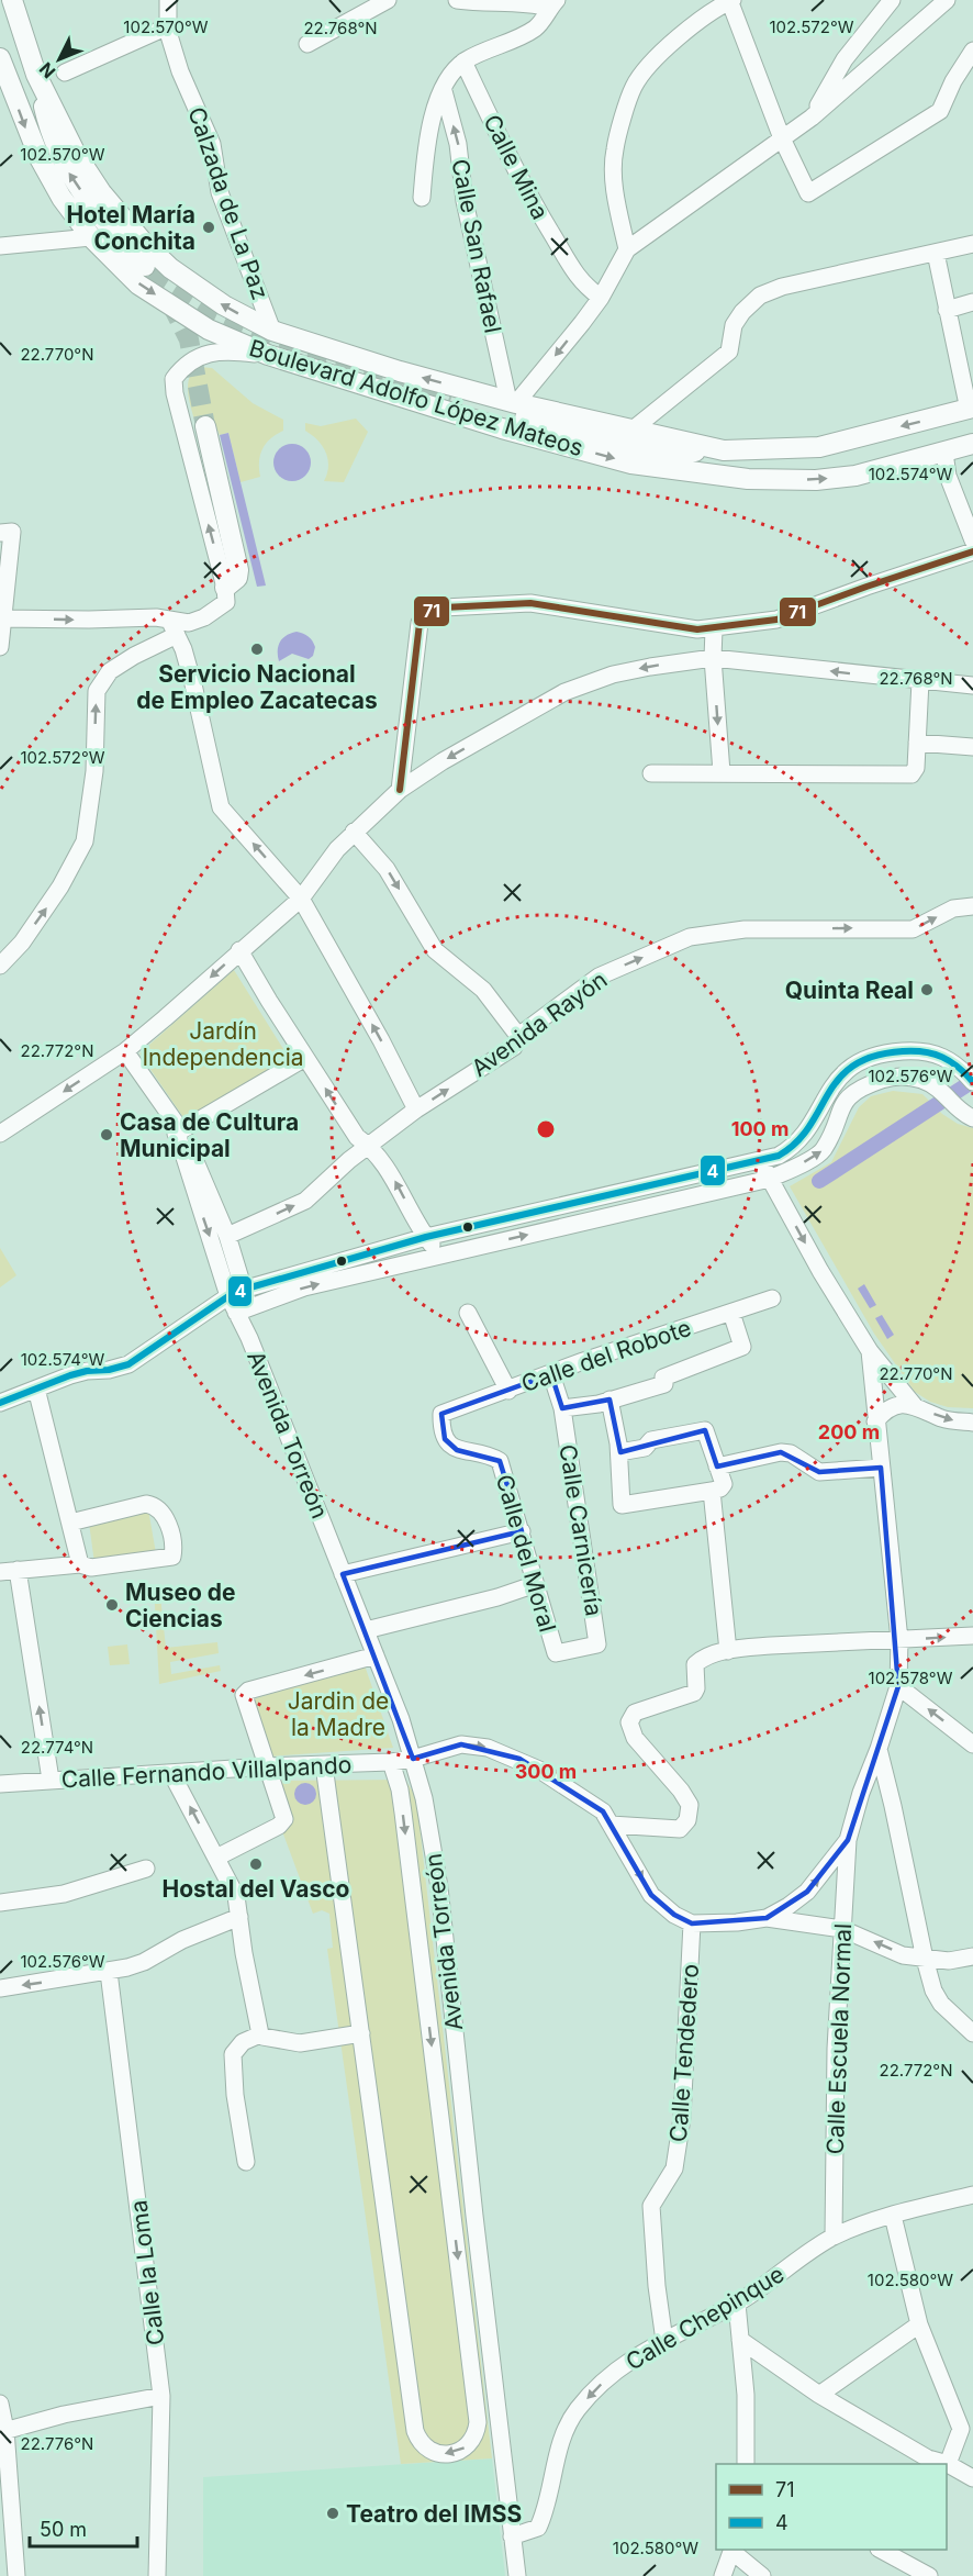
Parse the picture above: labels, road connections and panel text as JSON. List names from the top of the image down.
{
  "streets": {
    "main road": ["Boulevard Adolfo López Mateos"],
    "street": [
      "Calle Mina",
      "Calzada de La Paz",
      "Calle San Rafael",
      "Avenida Rayón",
      "Calle del Robote",
      "Avenida Torreón",
      "Calle Carnicería",
      "Calle del Moral",
      "Calle Fernando Villalpando",
      "Calle Escuela Normal",
      "Calle Tendedero",
      "Calle la Loma",
      "Calle Chepinque"
    ]
  },
  "crossings": [
    ["Calzada de La Paz", "Boulevard Adolfo López Mateos"],
    ["Calle San Rafael", "Boulevard Adolfo López Mateos"],
    ["Calle del Robote", "Calle Carnicería"],
    ["Calle del Robote", "Calle del Moral"],
    ["Avenida Torreón", "Calle Fernando Villalpando"],
    ["Avenida Torreón", "Calle Chepinque"],
    ["Calle Carnicería", "Calle del Moral"],
    ["Calle Fernando Villalpando", "Calle Tendedero"],
    ["Calle Escuela Normal", "Calle Chepinque"],
    ["Calle Tendedero", "Calle Chepinque"]
  ],
  "one_way": ["Calle Fernando Villalpando", "Calle Chepinque"],
  "parks": ["Jardín Independencia", "Jardin de la Madre"],
  "places": [
    "Hotel María Conchita",
    "Servicio Nacional de Empleo Zacatecas",
    "Quinta Real",
    "Casa de Cultura Municipal",
    "Museo de Ciencias",
    "Hostal del Vasco",
    "Teatro del IMSS"
  ],
  "lines": ["transit line 71", "transit line 4"],
  "legend": ["71", "4"],
  "scale_bar": "50 m",
  "north": "bottom left",
  "coordinates": [
    "102.570°W",
    "102.572°W",
    "22.768°N",
    "22.770°N",
    "102.574°W",
    "22.772°N",
    "102.576°W",
    "102.578°W",
    "22.774°N",
    "102.580°W",
    "22.776°N"
  ],
  "rings": ["100 m", "200 m", "300 m"]
}
